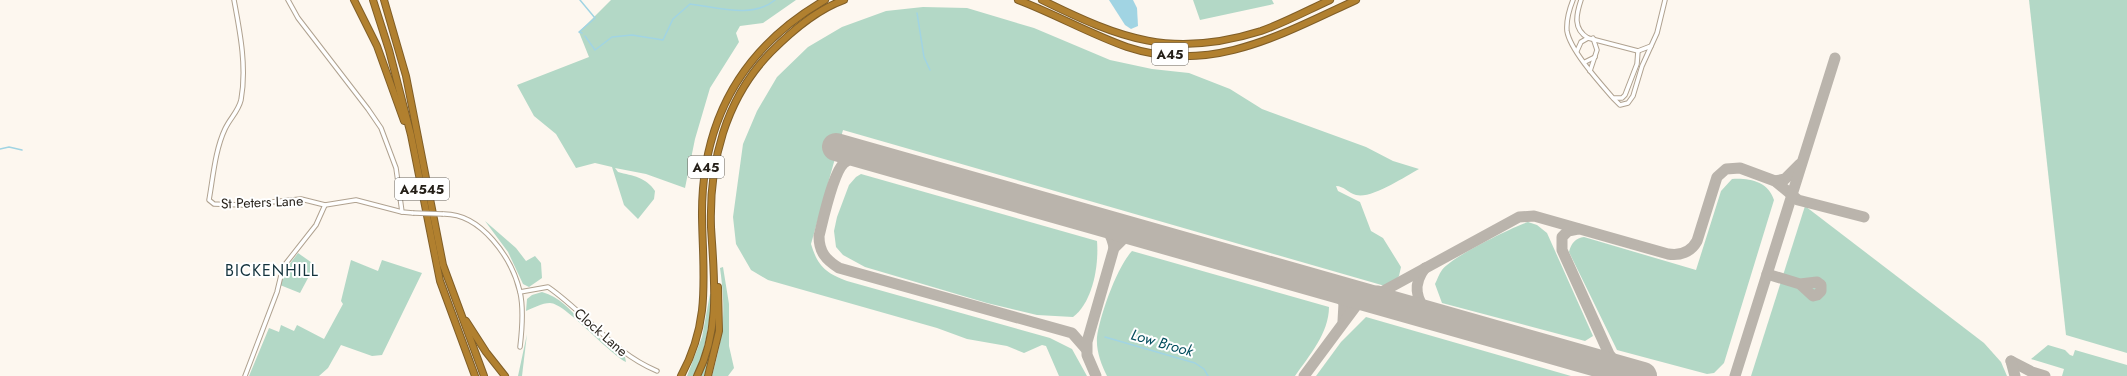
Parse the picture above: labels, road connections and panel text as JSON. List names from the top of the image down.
{
  "streets": {
    "highway": ["A45", "A4545"],
    "street": ["St Peters Lane", "Clock Lane"]
  },
  "districts": ["BICKENHILL"],
  "water": ["Low Brook"]
}
